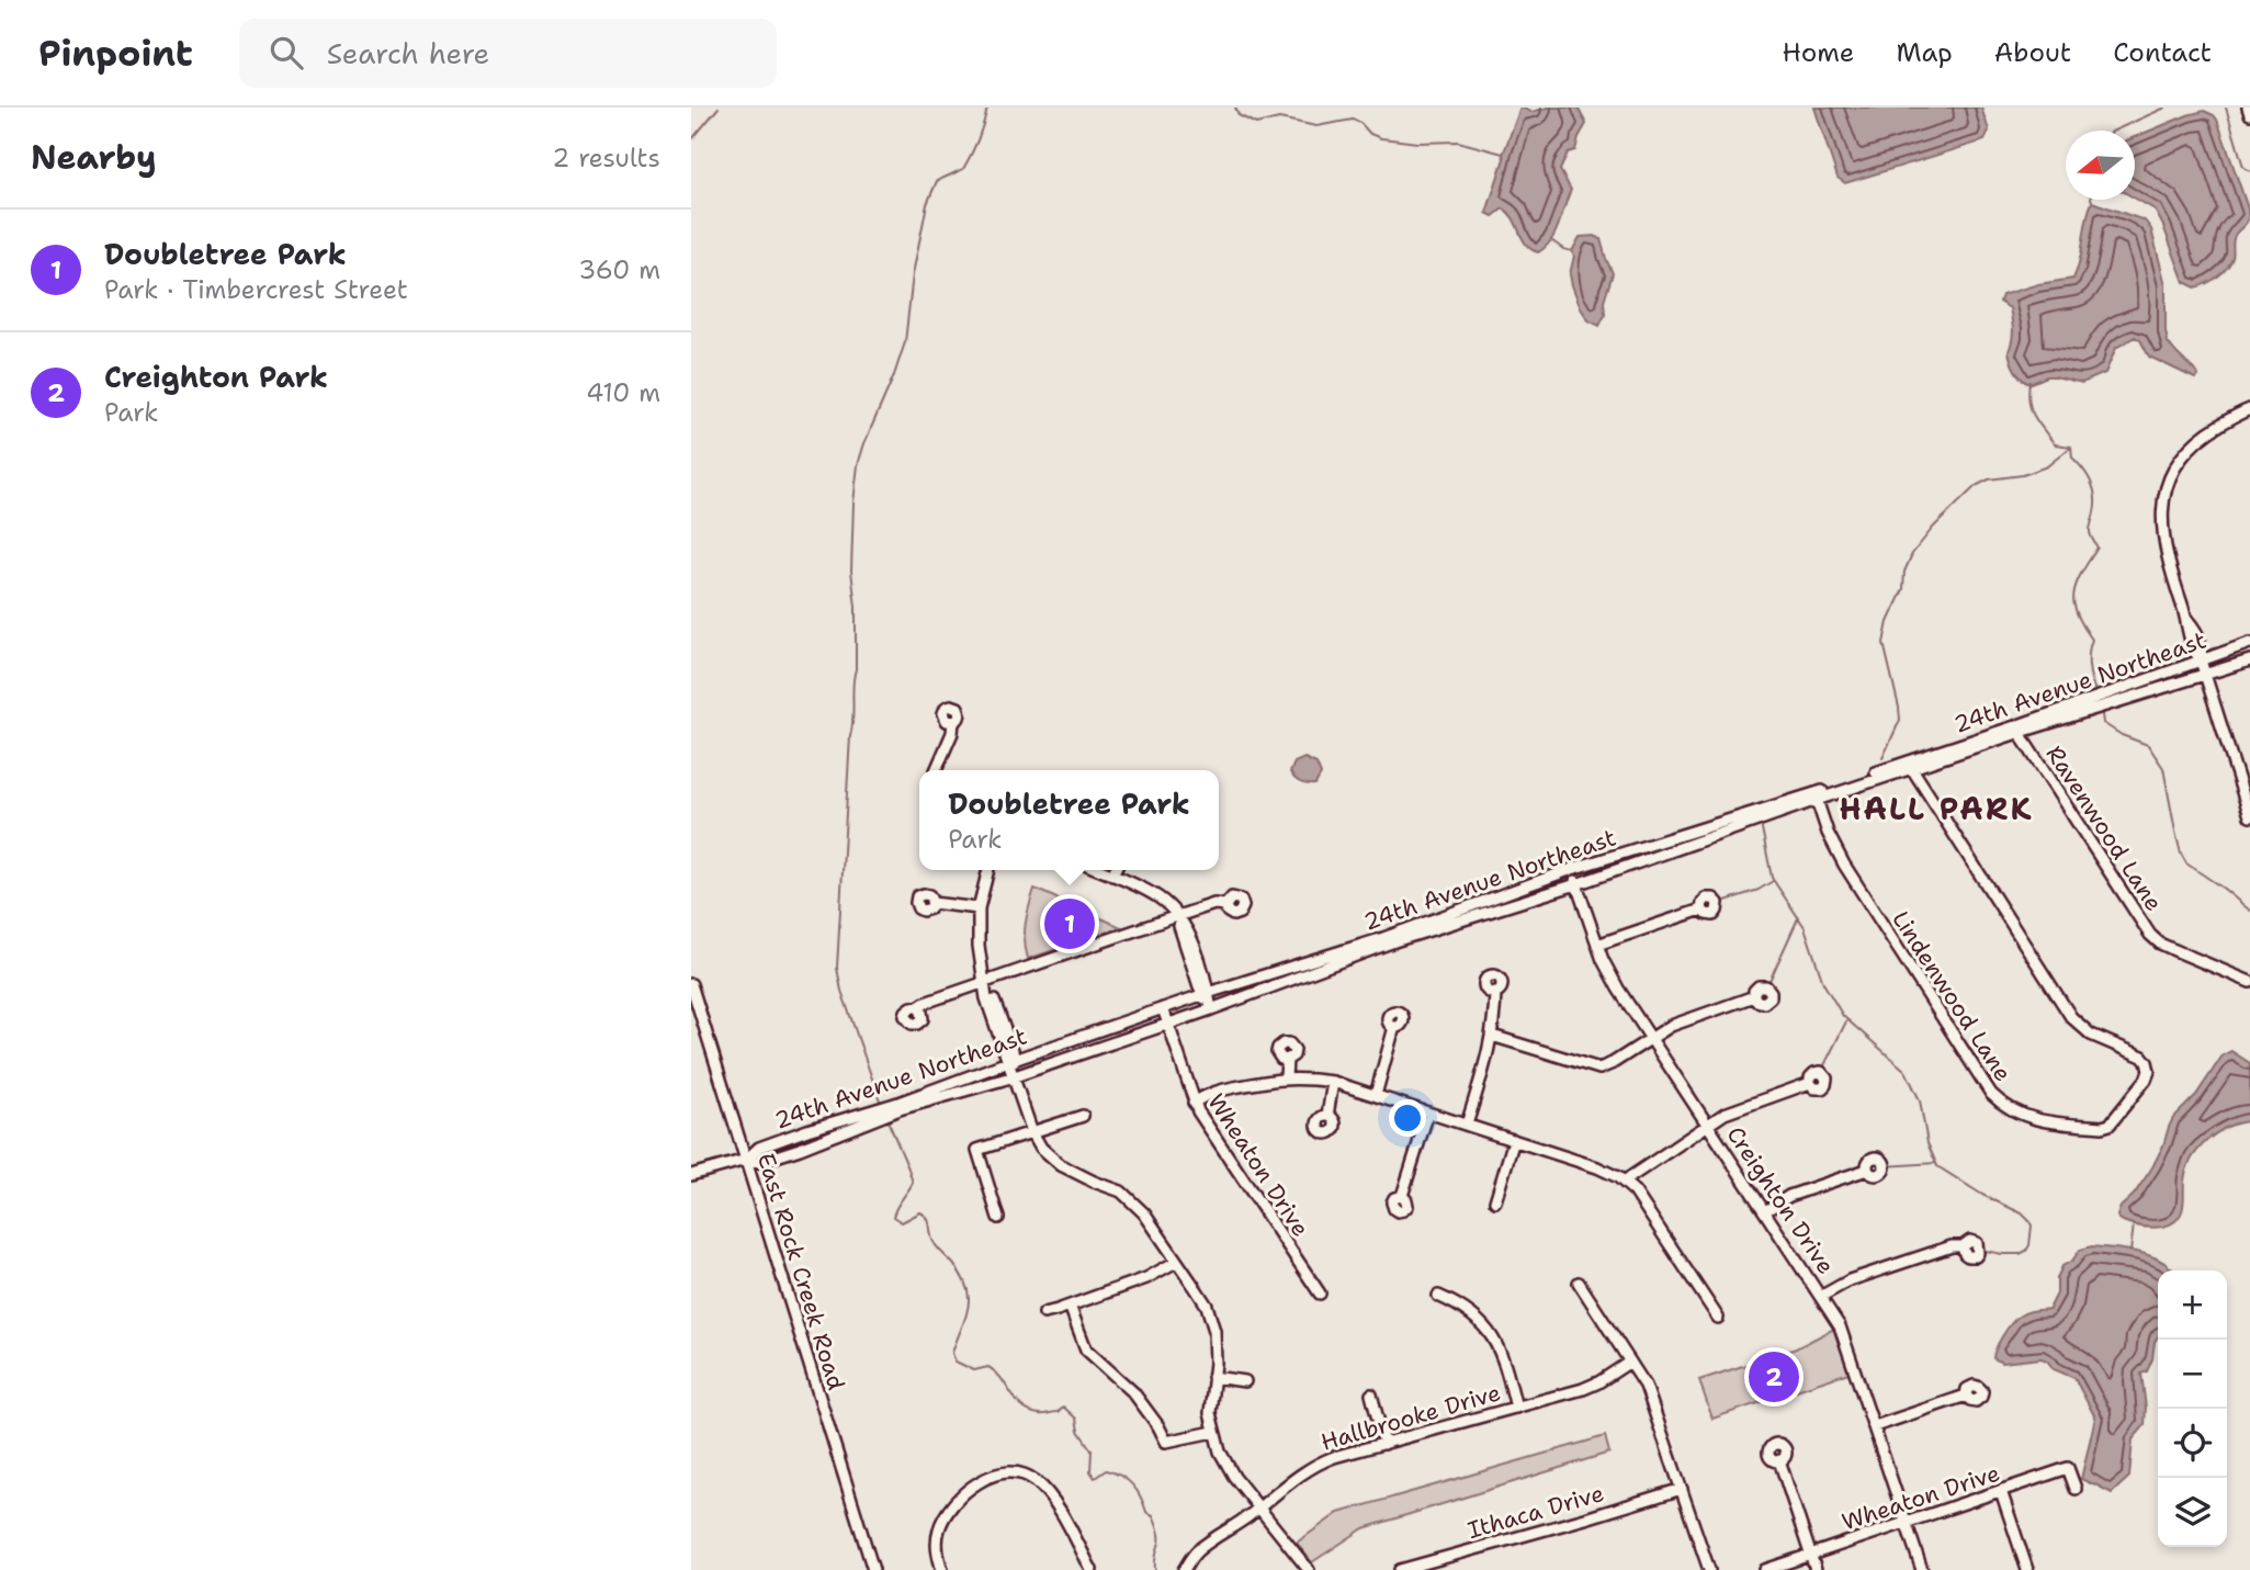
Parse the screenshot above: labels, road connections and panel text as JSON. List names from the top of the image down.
{
  "streets": {
    "street": [
      "24th Avenue Northeast",
      "Ravenwood Lane",
      "Lindenwood Lane",
      "Wheaton Drive",
      "Creighton Drive",
      "East Rock Creek Road",
      "Hallbrooke Drive",
      "Ithaca Drive"
    ]
  },
  "crossings": [
    ["24th Avenue Northeast", "Ravenwood Lane"],
    ["24th Avenue Northeast", "Lindenwood Lane"],
    ["24th Avenue Northeast", "Wheaton Drive"],
    ["24th Avenue Northeast", "Creighton Drive"],
    ["24th Avenue Northeast", "East Rock Creek Road"],
    ["Wheaton Drive", "Creighton Drive"]
  ],
  "districts": ["HALL PARK"],
  "north": "left",
  "page": {
    "header": "Pinpoint",
    "search": "Search here",
    "nav": [
      "Home",
      "Map",
      "About",
      "Contact"
    ],
    "heading": ["Nearby", "2 results"],
    "list": [
      {
        "mark": "1",
        "name": "Doubletree Park",
        "note": "Park · Timbercrest Street",
        "value": "360 m"
      },
      {
        "mark": "2",
        "name": "Creighton Park",
        "note": "Park",
        "value": "410 m"
      }
    ],
    "popup": ["Doubletree Park", "Park"],
    "pins": ["1", "2"],
    "map_buttons": ["+", "−"]
  }
}
